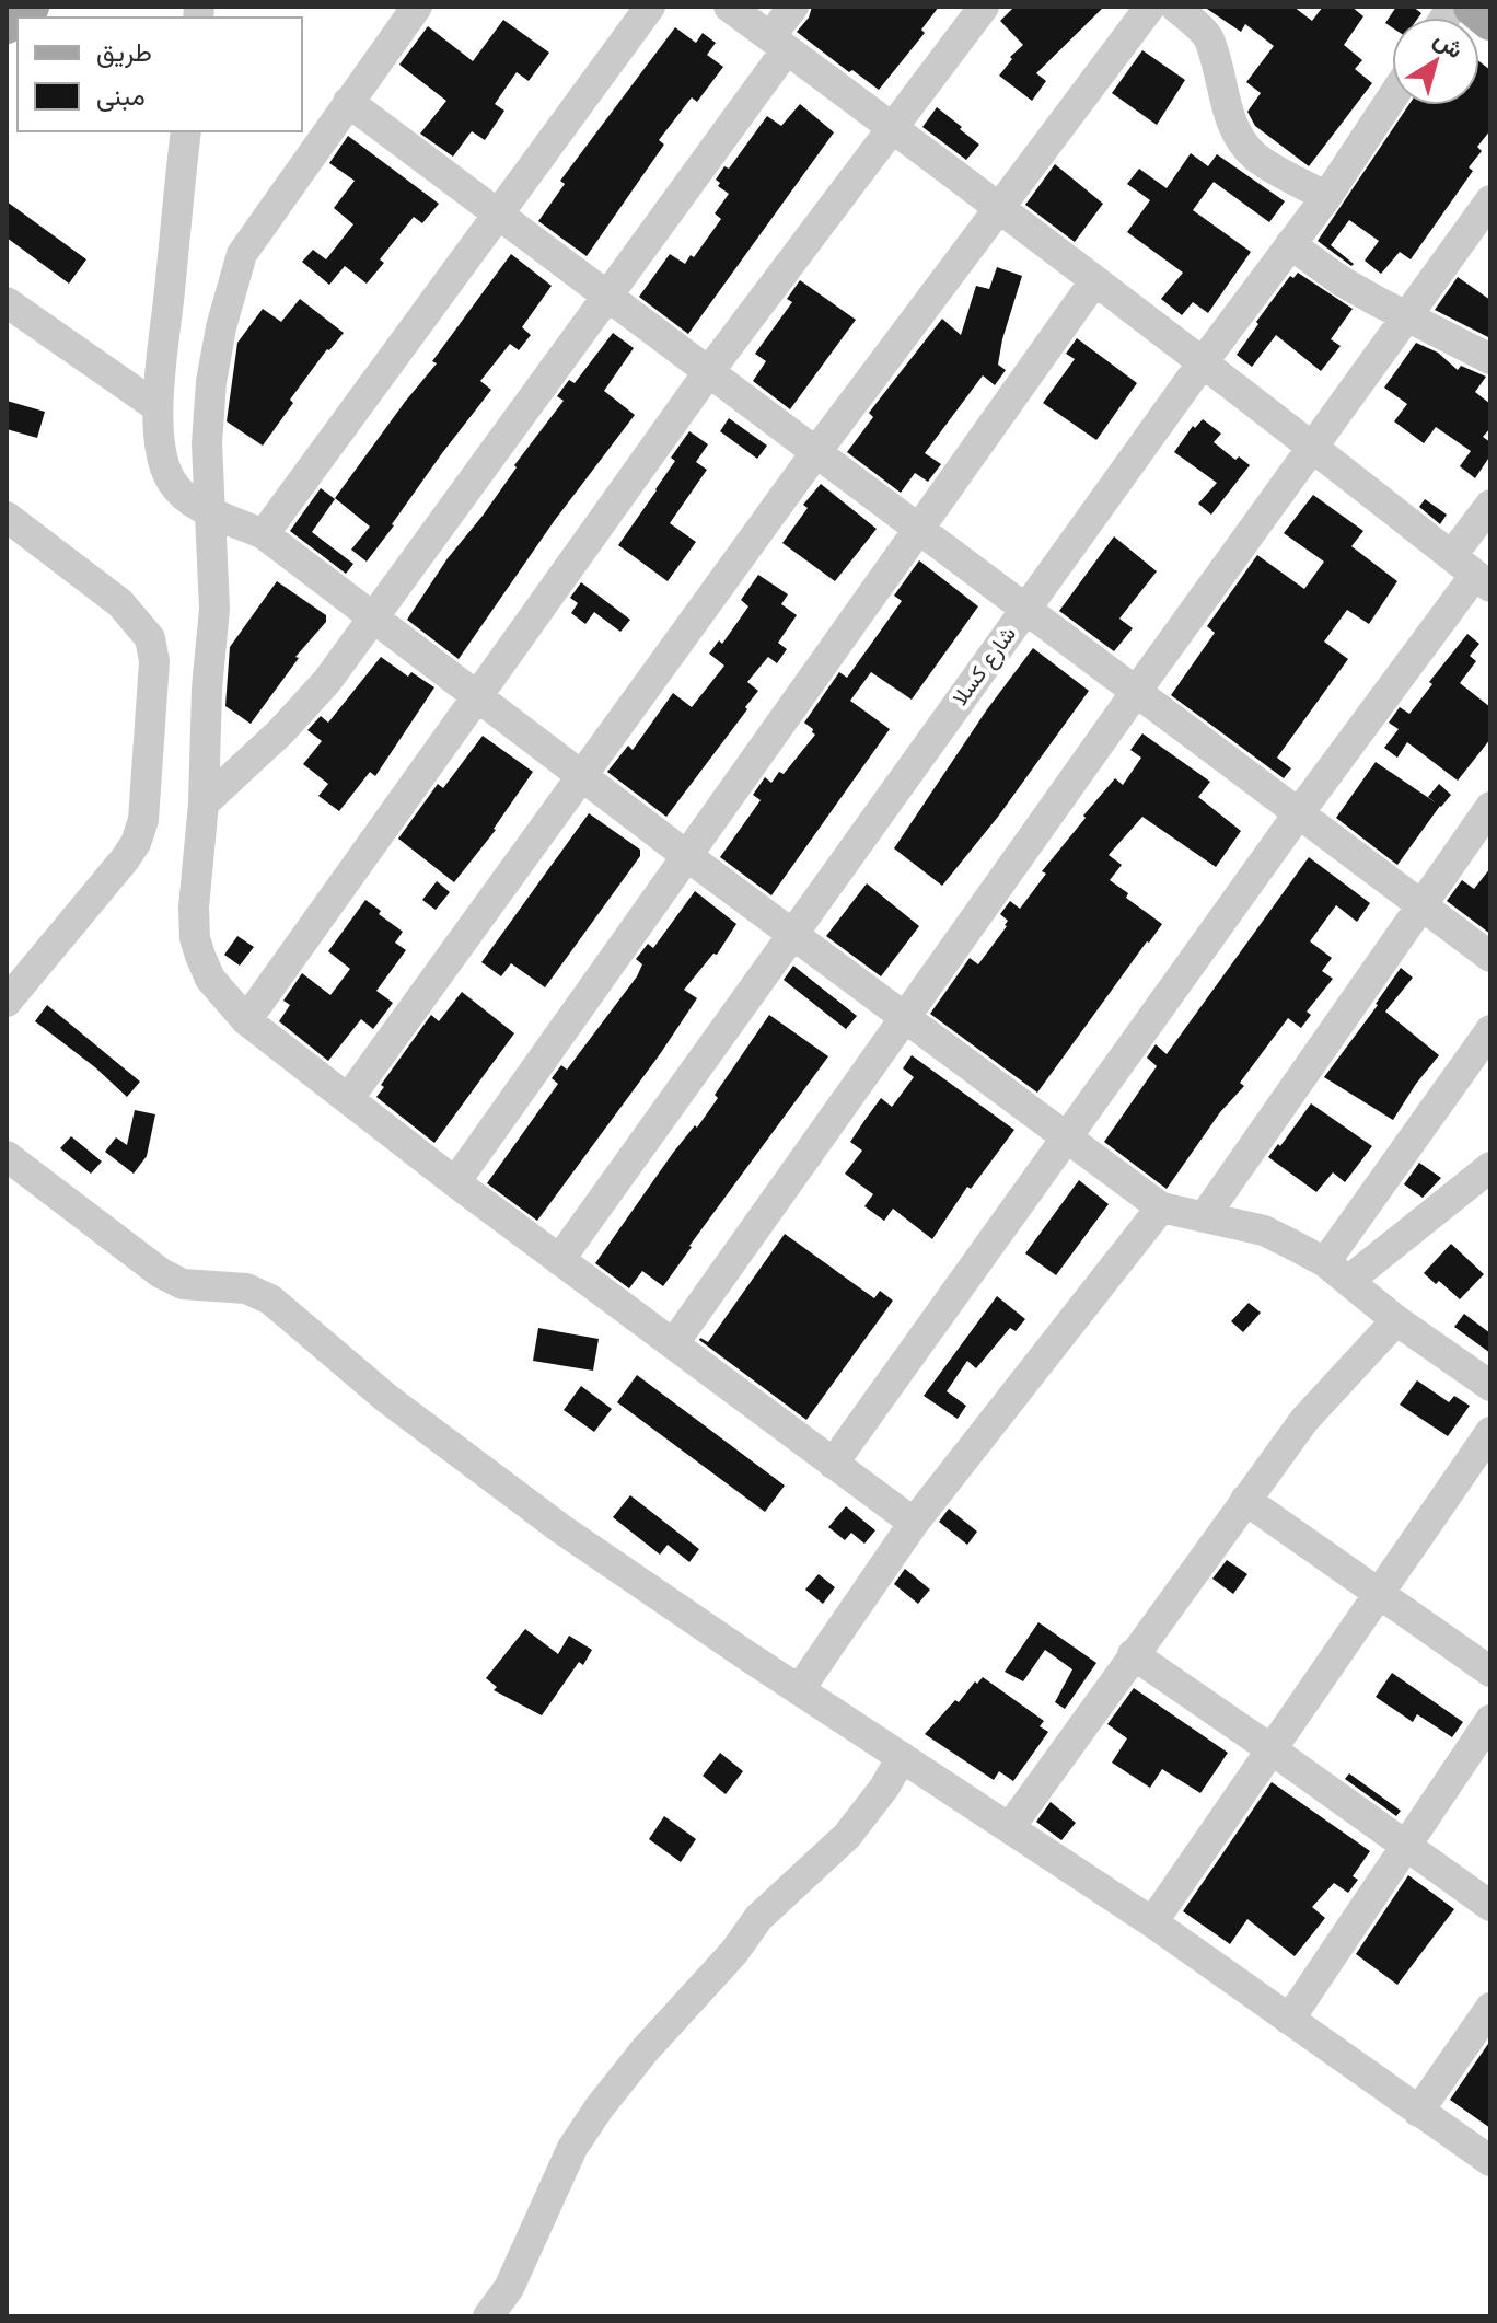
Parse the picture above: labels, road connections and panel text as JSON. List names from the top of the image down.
{
  "streets": {
    "street": ["شارع كسلا"]
  },
  "legend": ["طريق", "مبنى"],
  "north": "top right"
}
